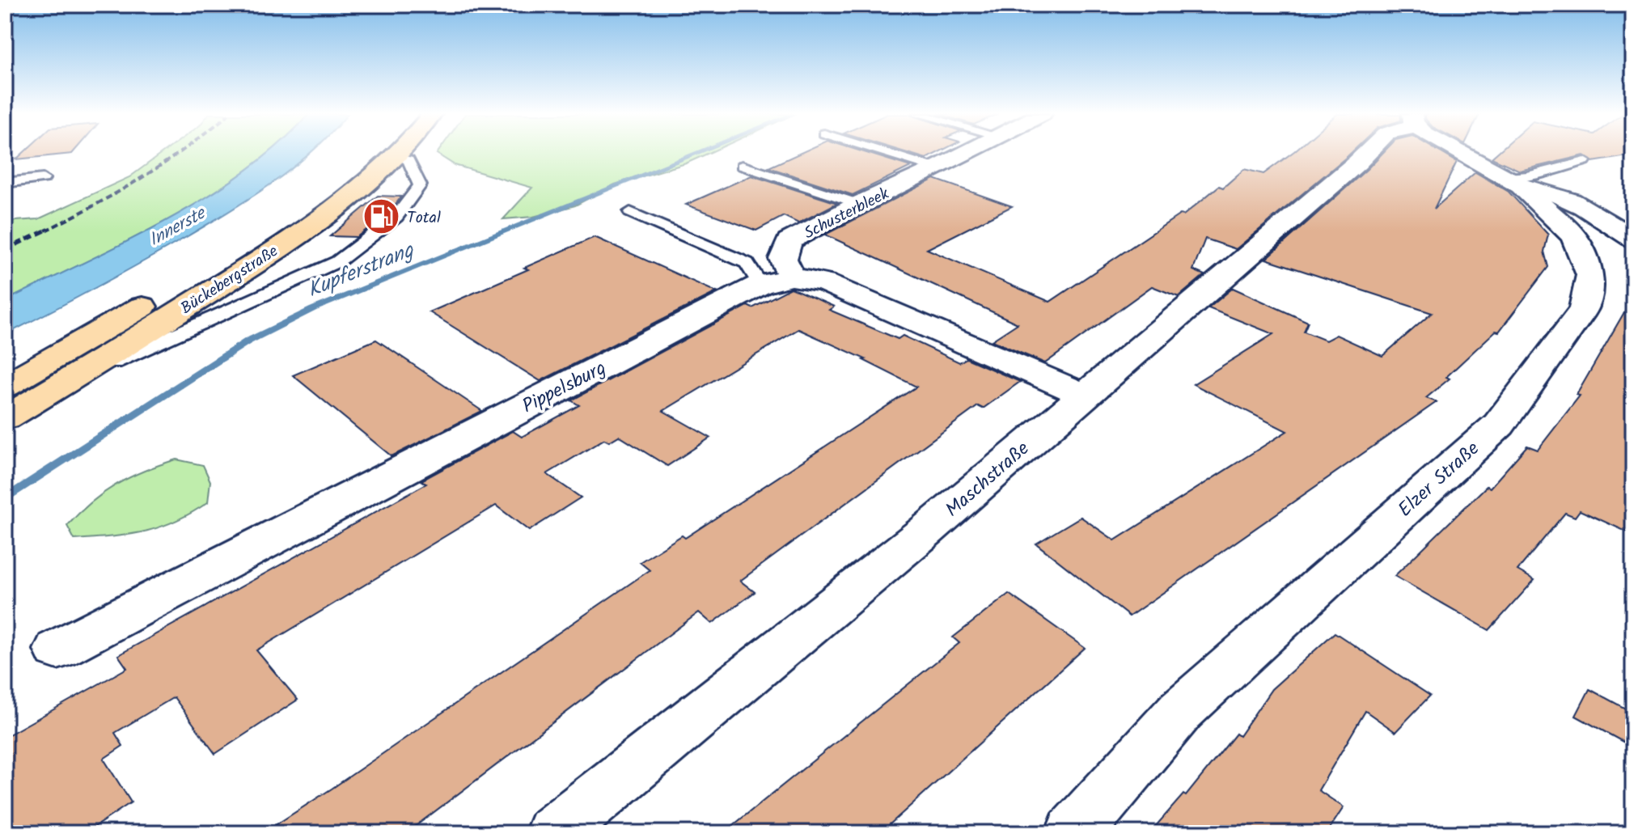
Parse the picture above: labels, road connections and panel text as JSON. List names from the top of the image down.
{
  "streets": {
    "highway": ["Bückebergstraße"],
    "street": [
      "Schusterbleek",
      "Pippelsburg",
      "Maschstraße",
      "Elzer Straße"
    ]
  },
  "crossings": [
    ["Schusterbleek", "Pippelsburg"],
    ["Pippelsburg", "Maschstraße"]
  ],
  "water": ["Innerste", "Kupferstrang"],
  "places": {
    "fuel station": ["Total"]
  }
}
